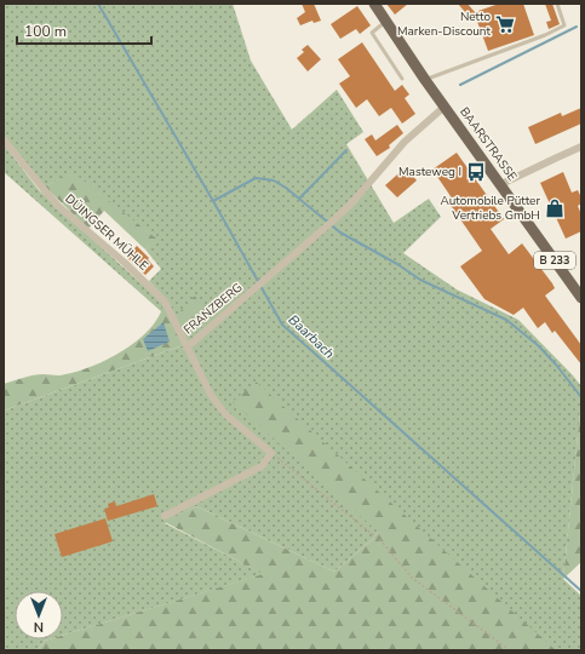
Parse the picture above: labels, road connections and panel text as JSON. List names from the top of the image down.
{
  "streets": {
    "main road": ["BAARSTRASSE", "B 233"],
    "street": ["DÜINGSER MÜHLE", "FRANZBERG"]
  },
  "crossings": [
    ["BAARSTRASSE", "FRANZBERG"],
    ["DÜINGSER MÜHLE", "FRANZBERG"]
  ],
  "water": ["Baarbach"],
  "places": {
    "supermarket": ["Netto Marken-Discount"],
    "bus stop": ["Masteweg I"],
    "shop": ["Automobile Pütter Vertriebs GmbH"]
  },
  "scale_bar": "100 m",
  "north": "bottom"
}
